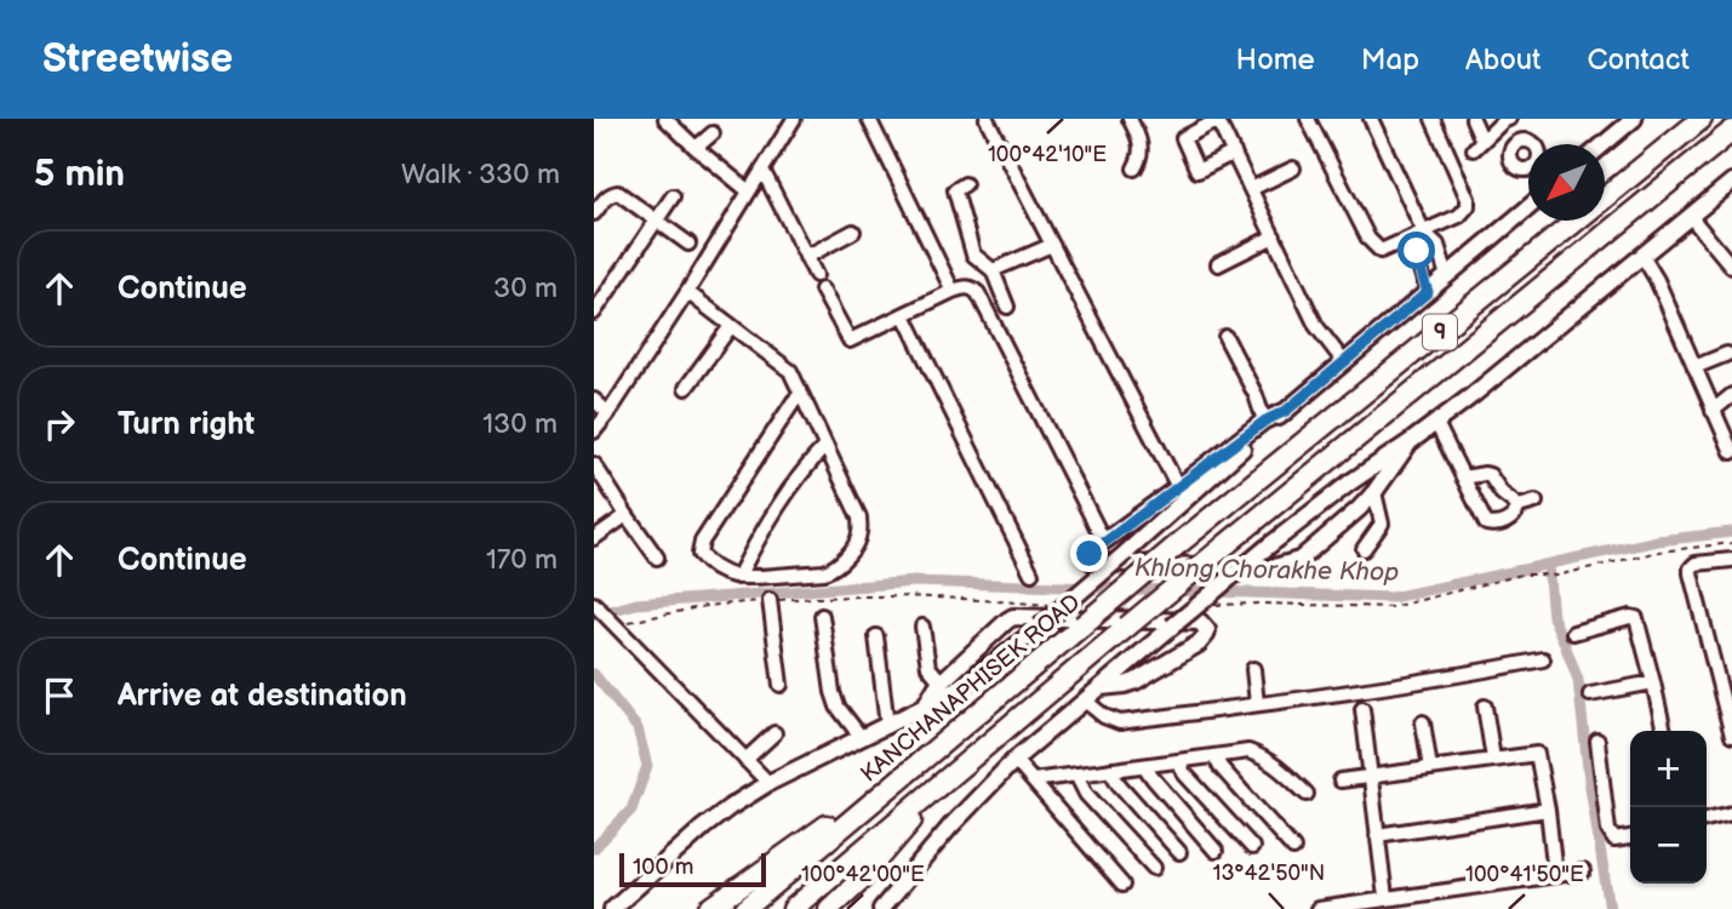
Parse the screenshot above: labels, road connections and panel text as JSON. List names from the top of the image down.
{
  "streets": {
    "highway": ["9", "KANCHANAPHISEK ROAD"]
  },
  "water": ["Khlong Chorakhe Khop"],
  "scale_bar": "100 m",
  "north": "bottom left",
  "page": {
    "header": "Streetwise",
    "nav": [
      "Home",
      "Map",
      "About",
      "Contact"
    ],
    "heading": ["5 min", "Walk · 330 m"],
    "list": [
      ["Continue", "30 m"],
      ["Turn right", "130 m"],
      ["Continue", "170 m"],
      "Arrive at destination"
    ],
    "map_buttons": ["+", "−"],
    "scale": "100 m"
  },
  "coordinates": [
    "100°42'10\"E",
    "13°42'50\"N",
    "100°42'00\"E",
    "100°41'50\"E"
  ]
}
